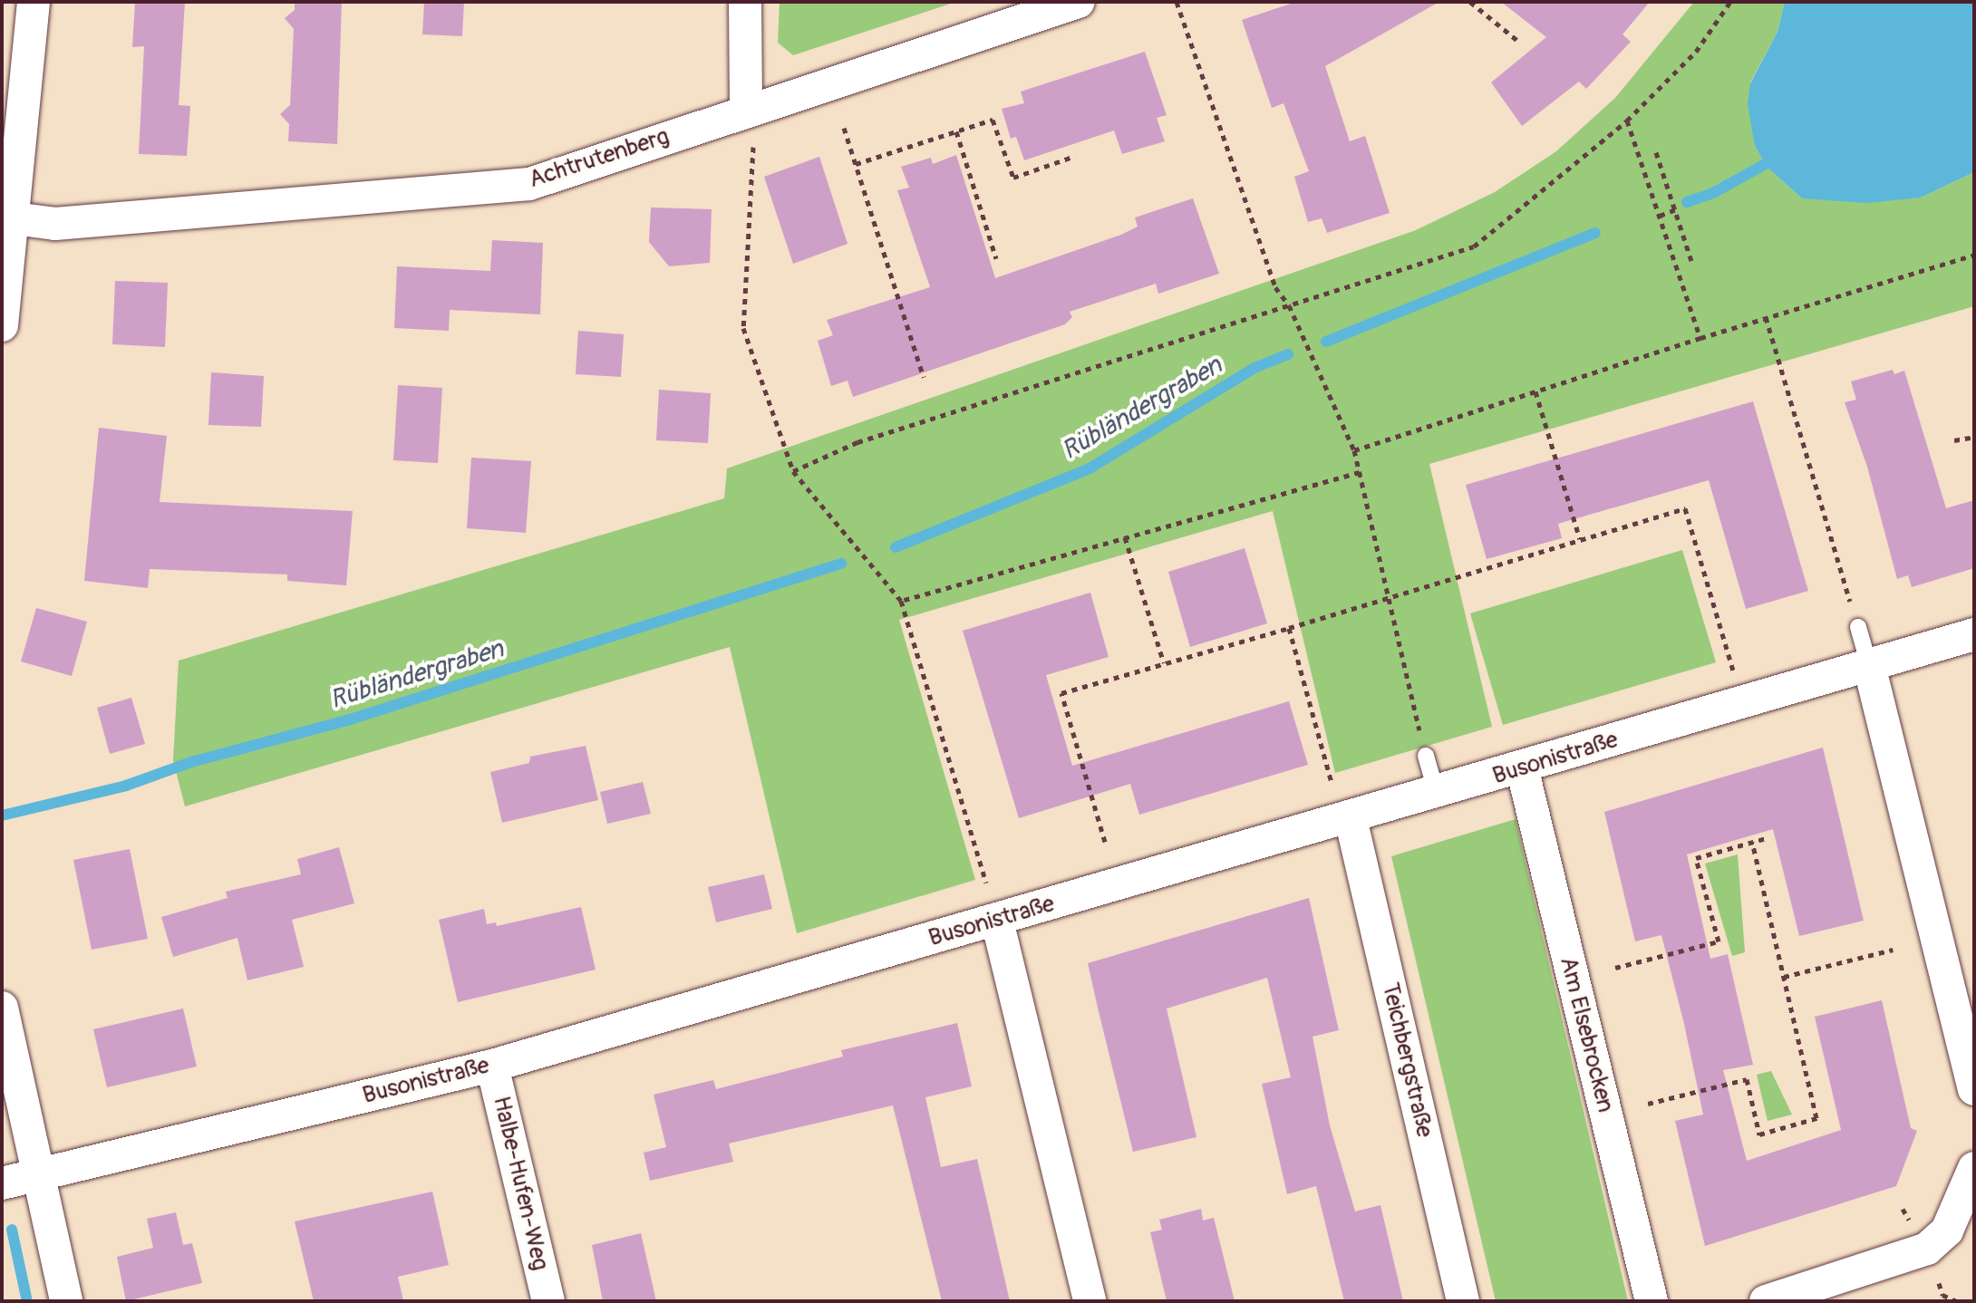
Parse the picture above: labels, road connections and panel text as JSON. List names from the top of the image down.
{
  "streets": {
    "street": [
      "Achtrutenberg",
      "Busonistraße",
      "Am Elsebrocken",
      "Teichbergstraße",
      "Halbe-Hufen-Weg"
    ]
  },
  "crossings": [
    ["Busonistraße", "Am Elsebrocken"],
    ["Busonistraße", "Teichbergstraße"],
    ["Busonistraße", "Halbe-Hufen-Weg"]
  ],
  "water": ["Rübländergraben"]
}
